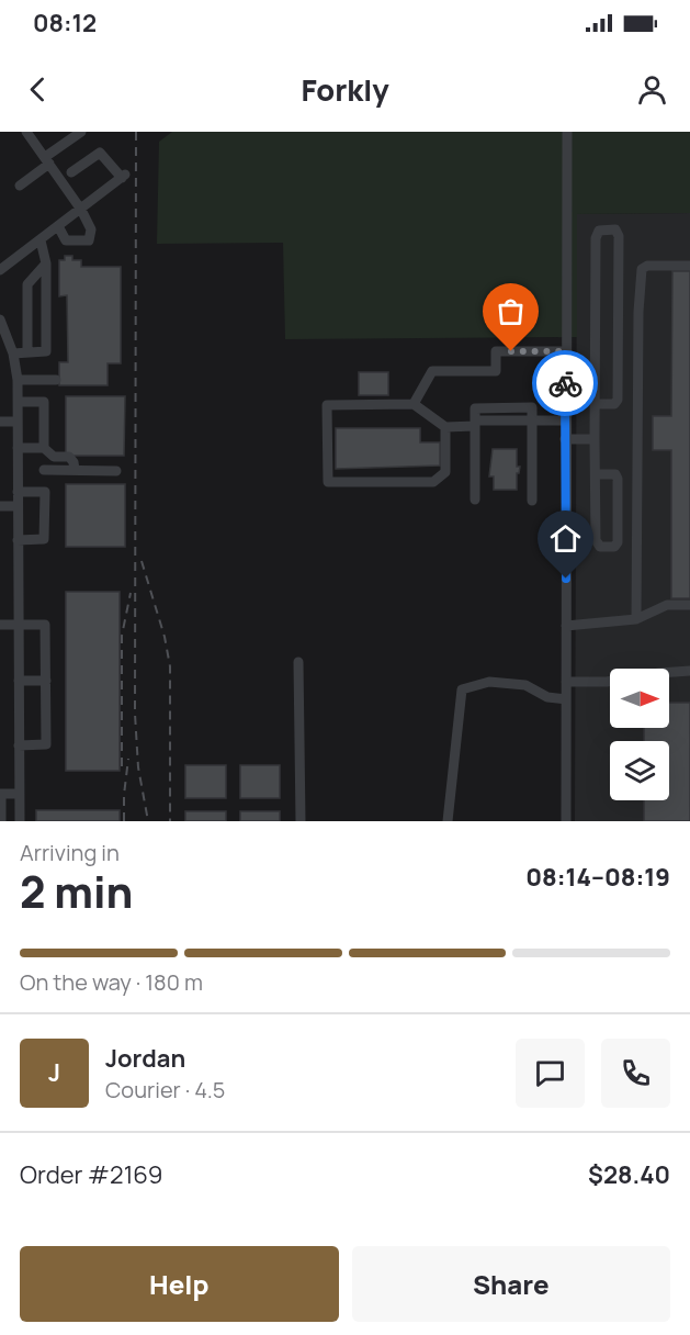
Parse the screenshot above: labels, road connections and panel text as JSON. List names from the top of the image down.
{
  "north": "right",
  "page": {
    "status": "08:12",
    "header": "Forkly",
    "heading": ["2 min", "Arriving in", "08:14–08:19"],
    "panel": [
      "Jordan",
      "Courier · 4.5",
      "Order #2169",
      "$28.40"
    ],
    "bar": "On the way · 180 m",
    "round": "J",
    "buttons": ["Help", "Share"]
  }
}
